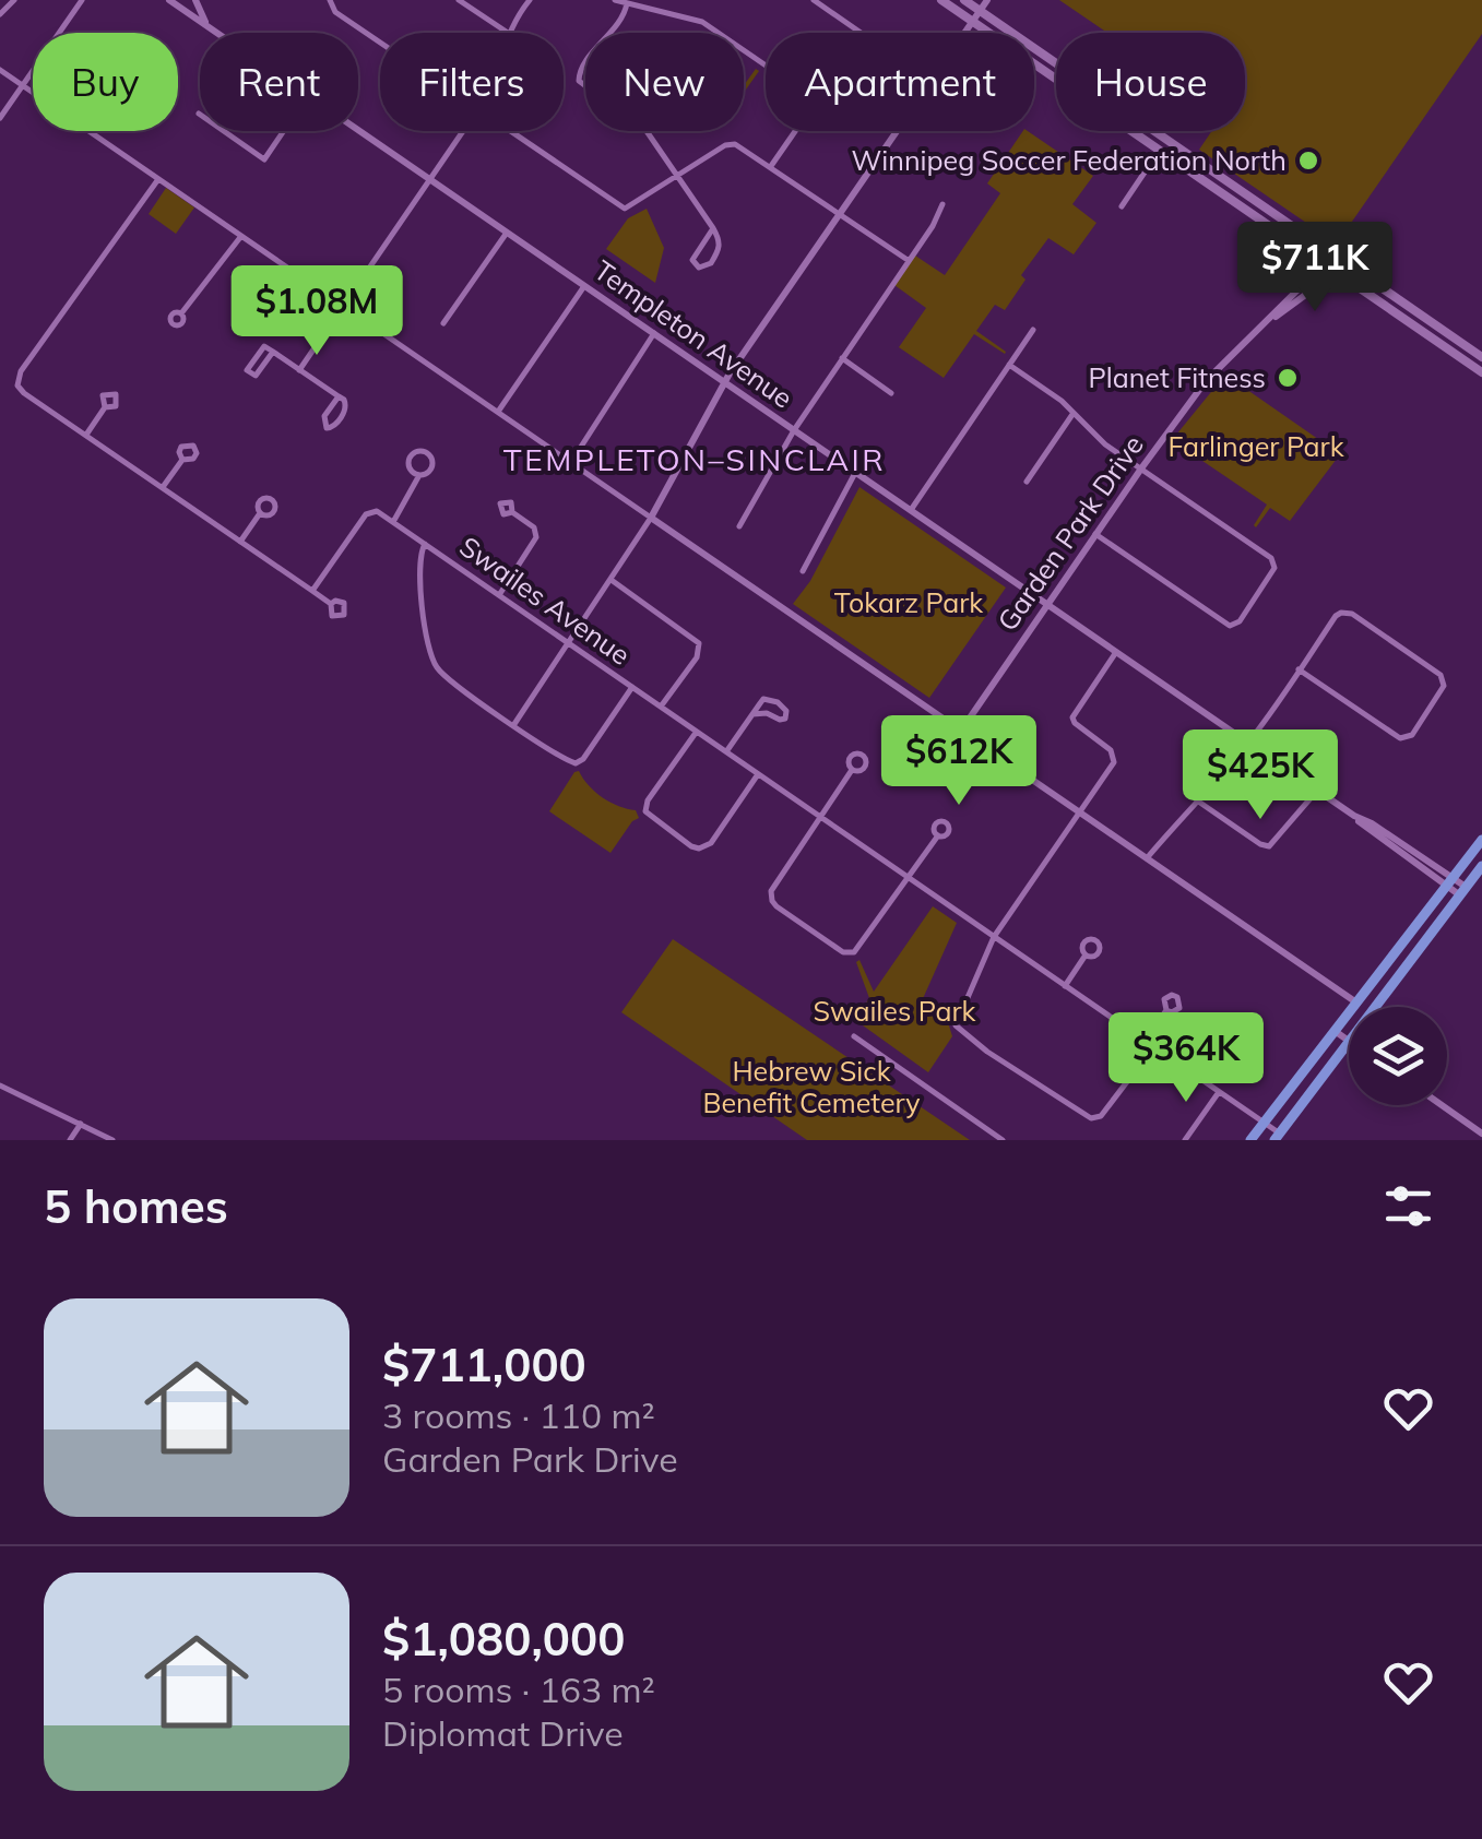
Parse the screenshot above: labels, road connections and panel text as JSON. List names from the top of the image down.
{
  "streets": {
    "street": ["Templeton Avenue", "Garden Park Drive", "Swailes Avenue"]
  },
  "crossings": [
    ["Templeton Avenue", "Garden Park Drive"]
  ],
  "districts": ["TEMPLETON–SINCLAIR"],
  "parks": [
    "Farlinger Park",
    "Tokarz Park",
    "Swailes Park",
    "Hebrew Sick Benefit Cemetery"
  ],
  "places": ["Winnipeg Soccer Federation North", "Planet Fitness"],
  "page": {
    "chip": [
      "Buy",
      "Rent",
      "Filters",
      "New",
      "Apartment",
      "House"
    ],
    "price": [
      "$711K",
      "$1.08M",
      "$612K",
      "$425K",
      "$364K"
    ],
    "heading": "5 homes",
    "list": [
      {
        "name": "$711,000",
        "note": "3 rooms · 110 m² · Garden Park Drive"
      },
      {
        "name": "$1,080,000",
        "note": "5 rooms · 163 m² · Diplomat Drive"
      }
    ]
  }
}
